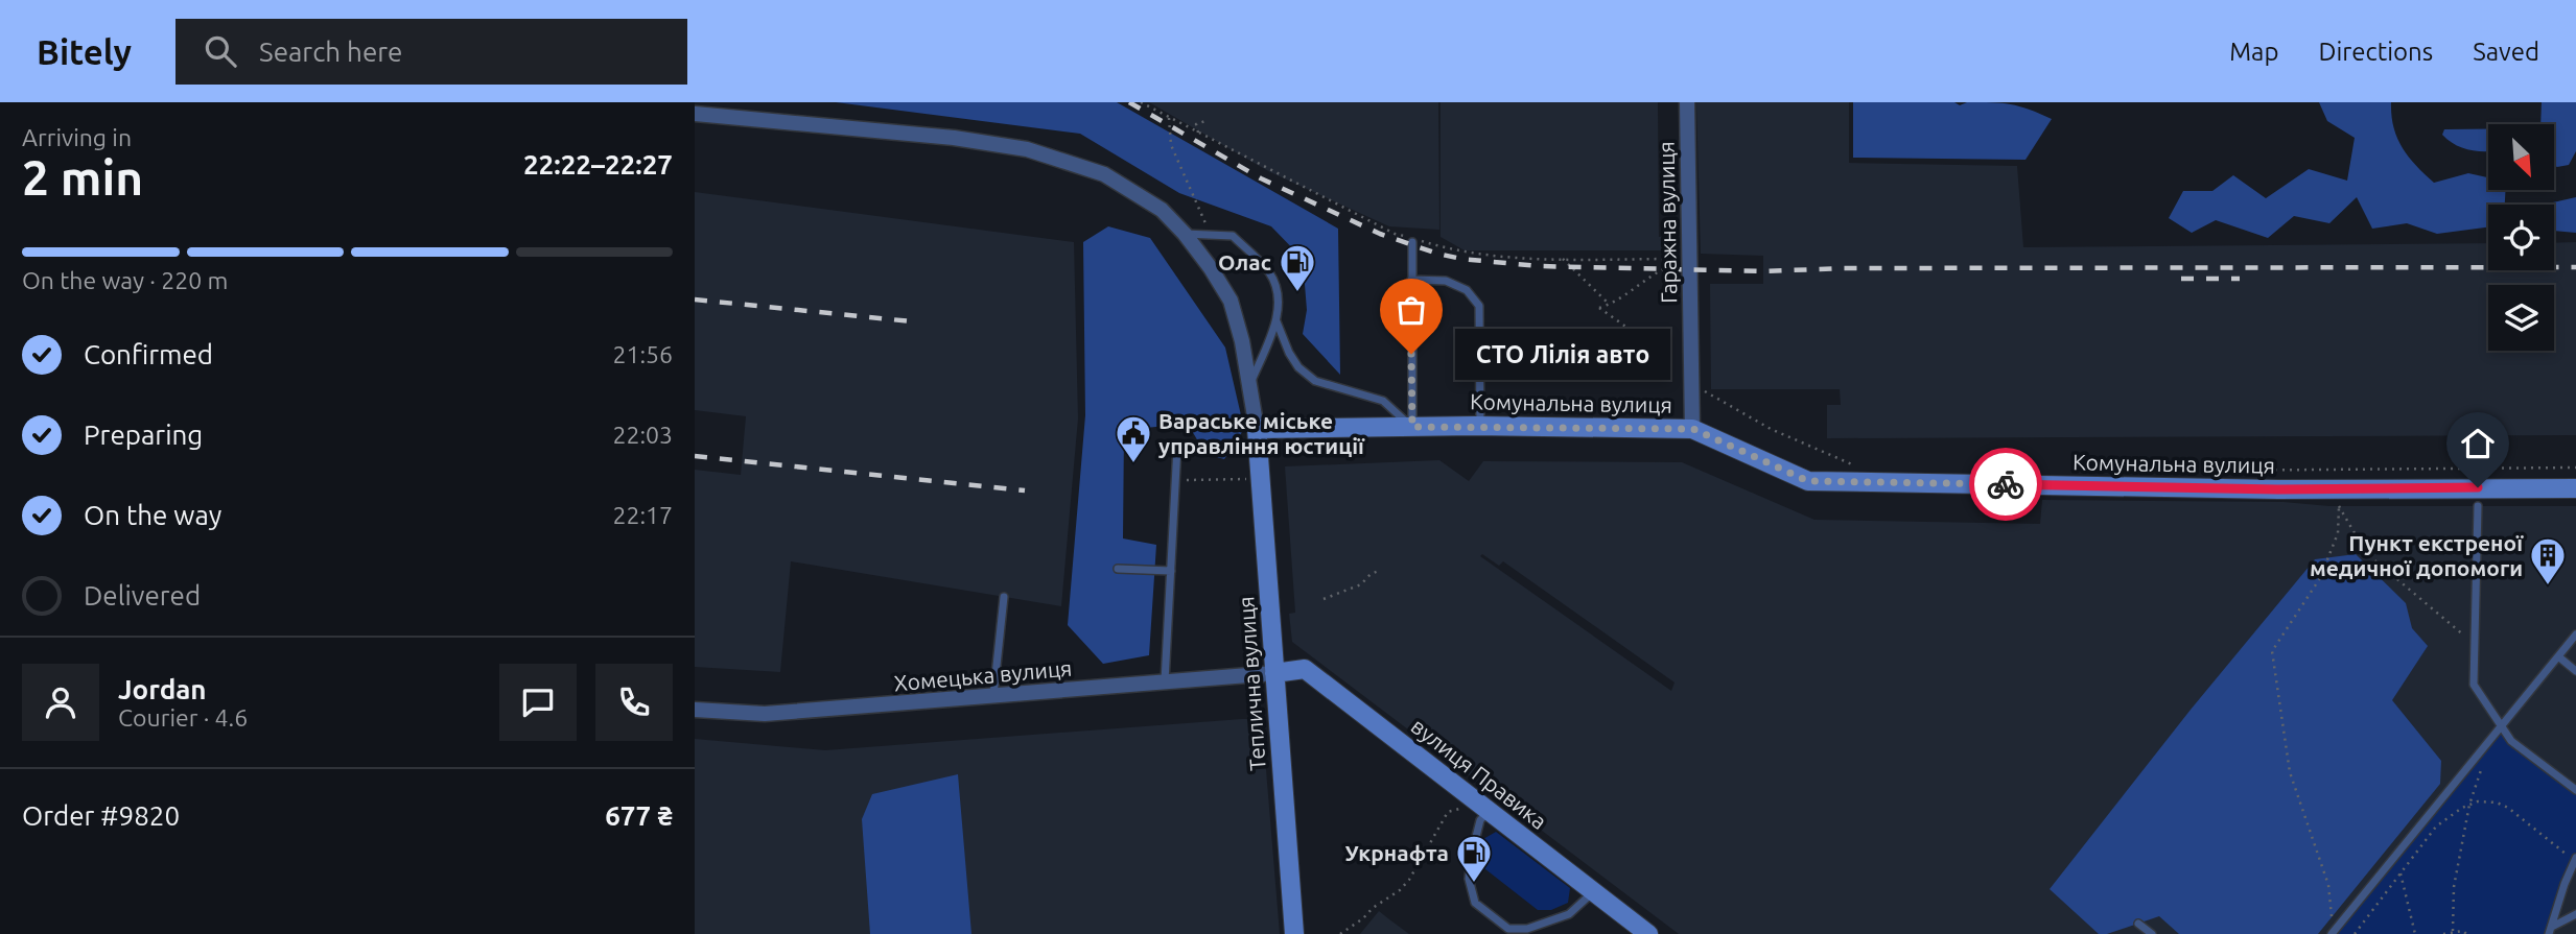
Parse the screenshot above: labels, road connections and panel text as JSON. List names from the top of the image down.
{
  "streets": {
    "street": [
      "Гаражна вулиця",
      "Комунальна вулиця",
      "Хомецька вулиця",
      "Теплична вулиця",
      "вулиця Правика"
    ]
  },
  "crossings": [
    ["Гаражна вулиця", "Комунальна вулиця"],
    ["Комунальна вулиця", "Теплична вулиця"],
    ["Хомецька вулиця", "Теплична вулиця"],
    ["Хомецька вулиця", "вулиця Правика"],
    ["Теплична вулиця", "вулиця Правика"]
  ],
  "places": {
    "fuel station": ["Олас", "Укрнафта"],
    "other": ["СТО Лілія авто"],
    "public building": ["Вараське міське управління юстиції"],
    "building": ["Пункт екстреної медичної допомоги"]
  },
  "north": "bottom right",
  "page": {
    "header": "Bitely",
    "search": "Search here",
    "nav": ["Map", "Directions", "Saved"],
    "heading": ["2 min", "Arriving in", "22:22–22:27"],
    "panel": [
      "Jordan",
      "Courier · 4.6",
      "Order #9820",
      "677 ₴"
    ],
    "bar": "On the way · 220 m",
    "list": [
      ["Confirmed", "21:56"],
      ["Preparing", "22:03"],
      ["On the way", "22:17"],
      "Delivered"
    ],
    "bubble": "СТО Лілія авто"
  }
}
